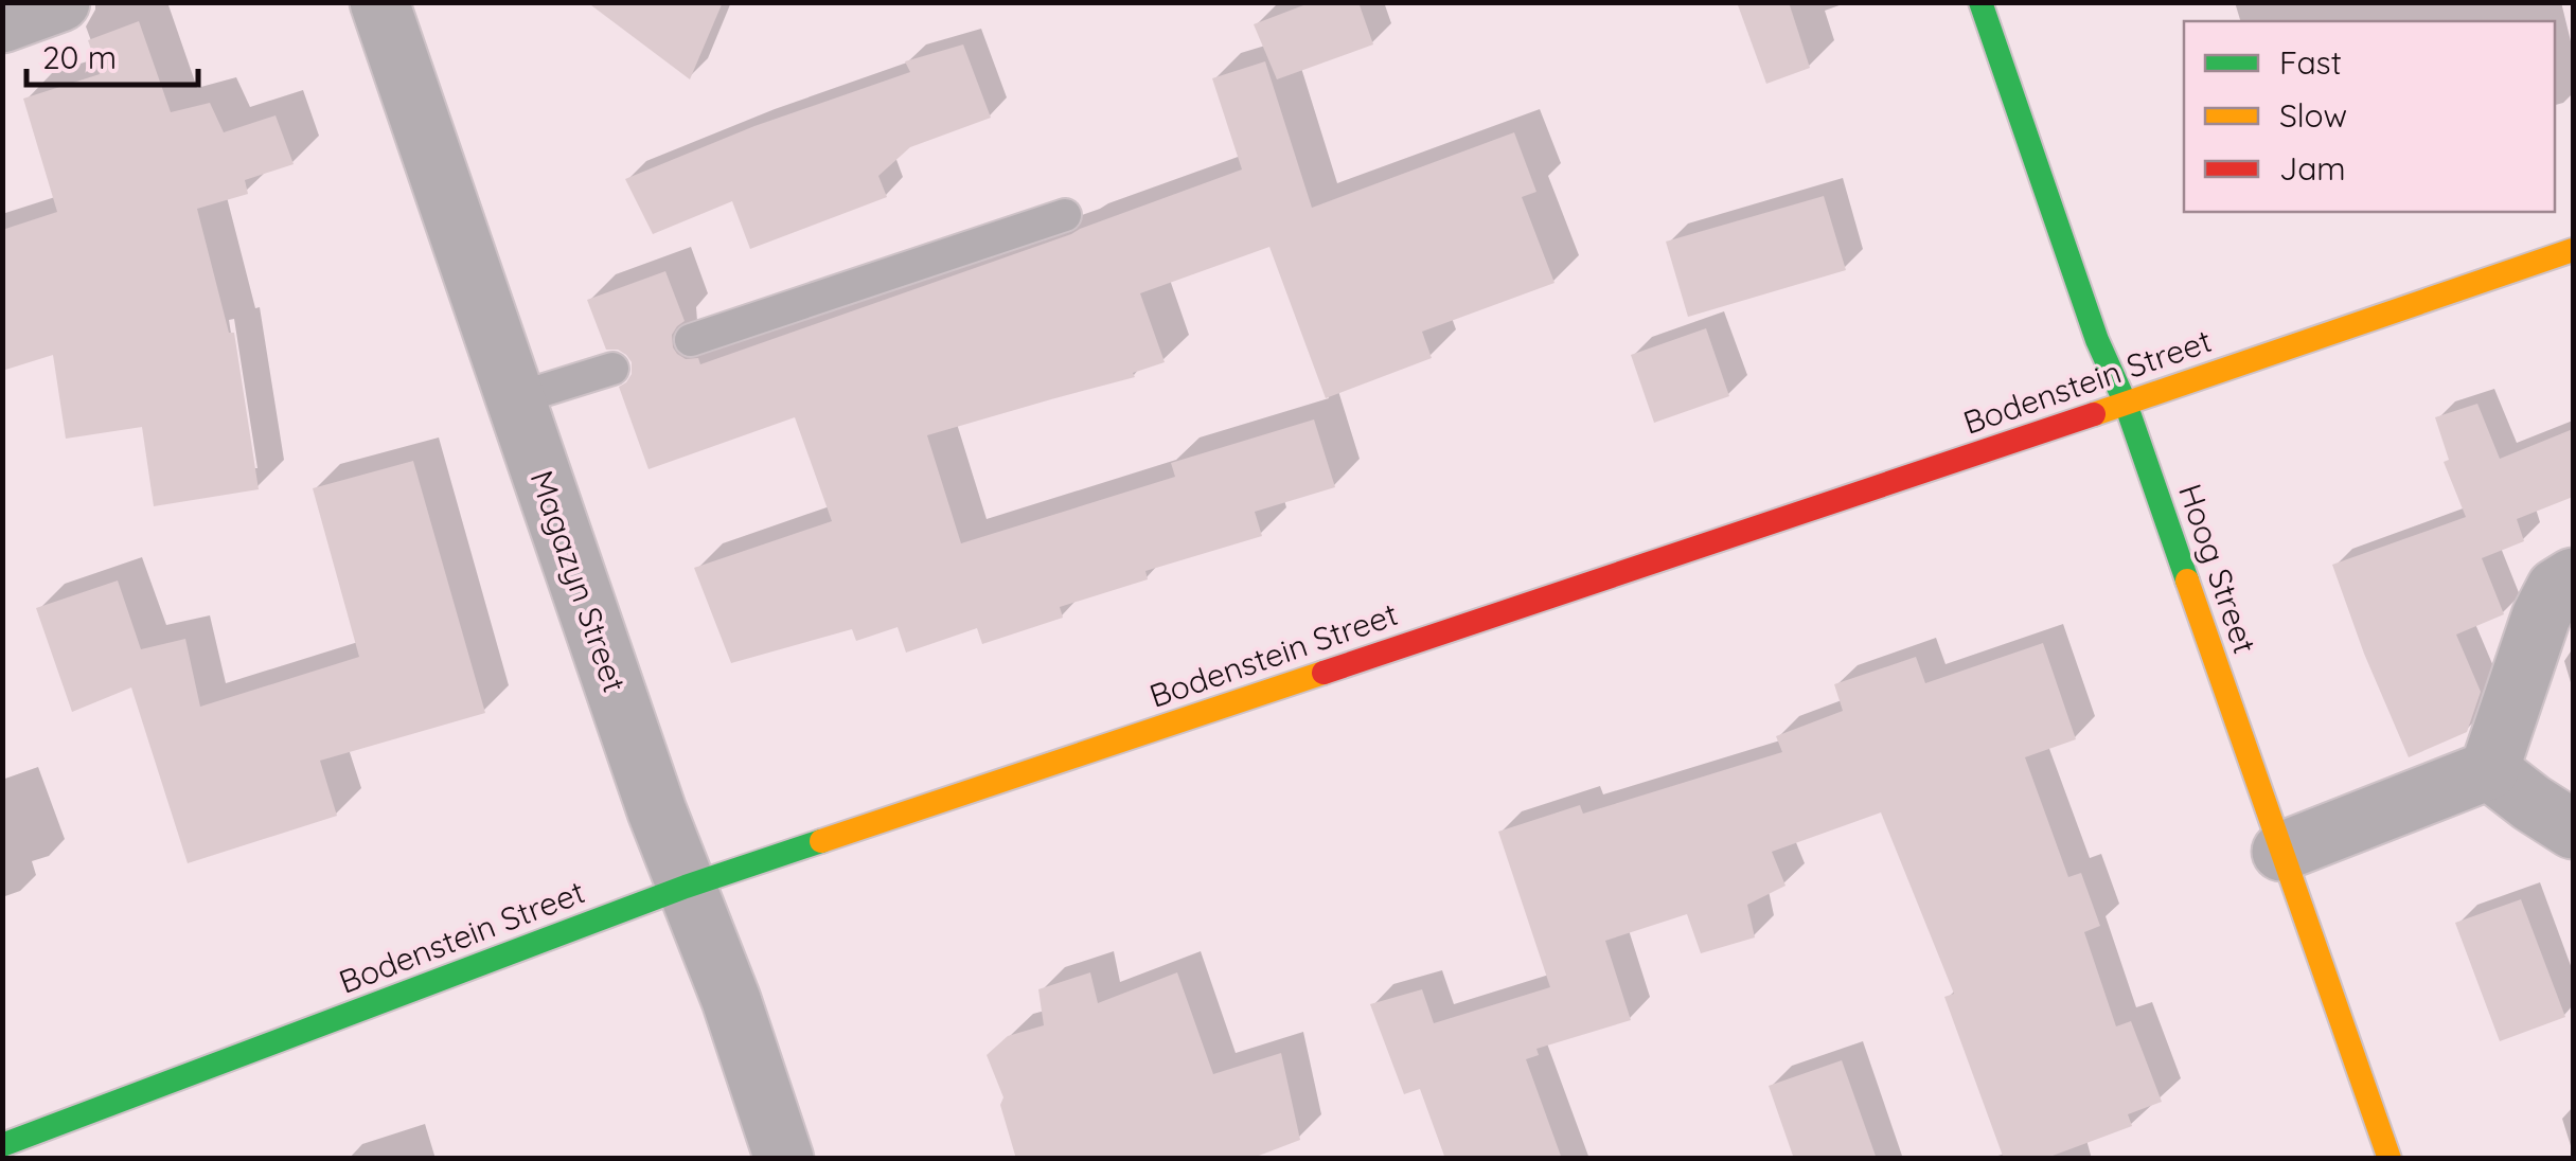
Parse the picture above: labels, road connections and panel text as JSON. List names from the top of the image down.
{
  "streets": {
    "street": ["Bodenstein Street", "Hoog Street", "Magazyn Street"]
  },
  "crossings": [
    ["Bodenstein Street", "Hoog Street"],
    ["Bodenstein Street", "Magazyn Street"]
  ],
  "legend": ["Fast", "Slow", "Jam"],
  "scale_bar": "20 m"
}
